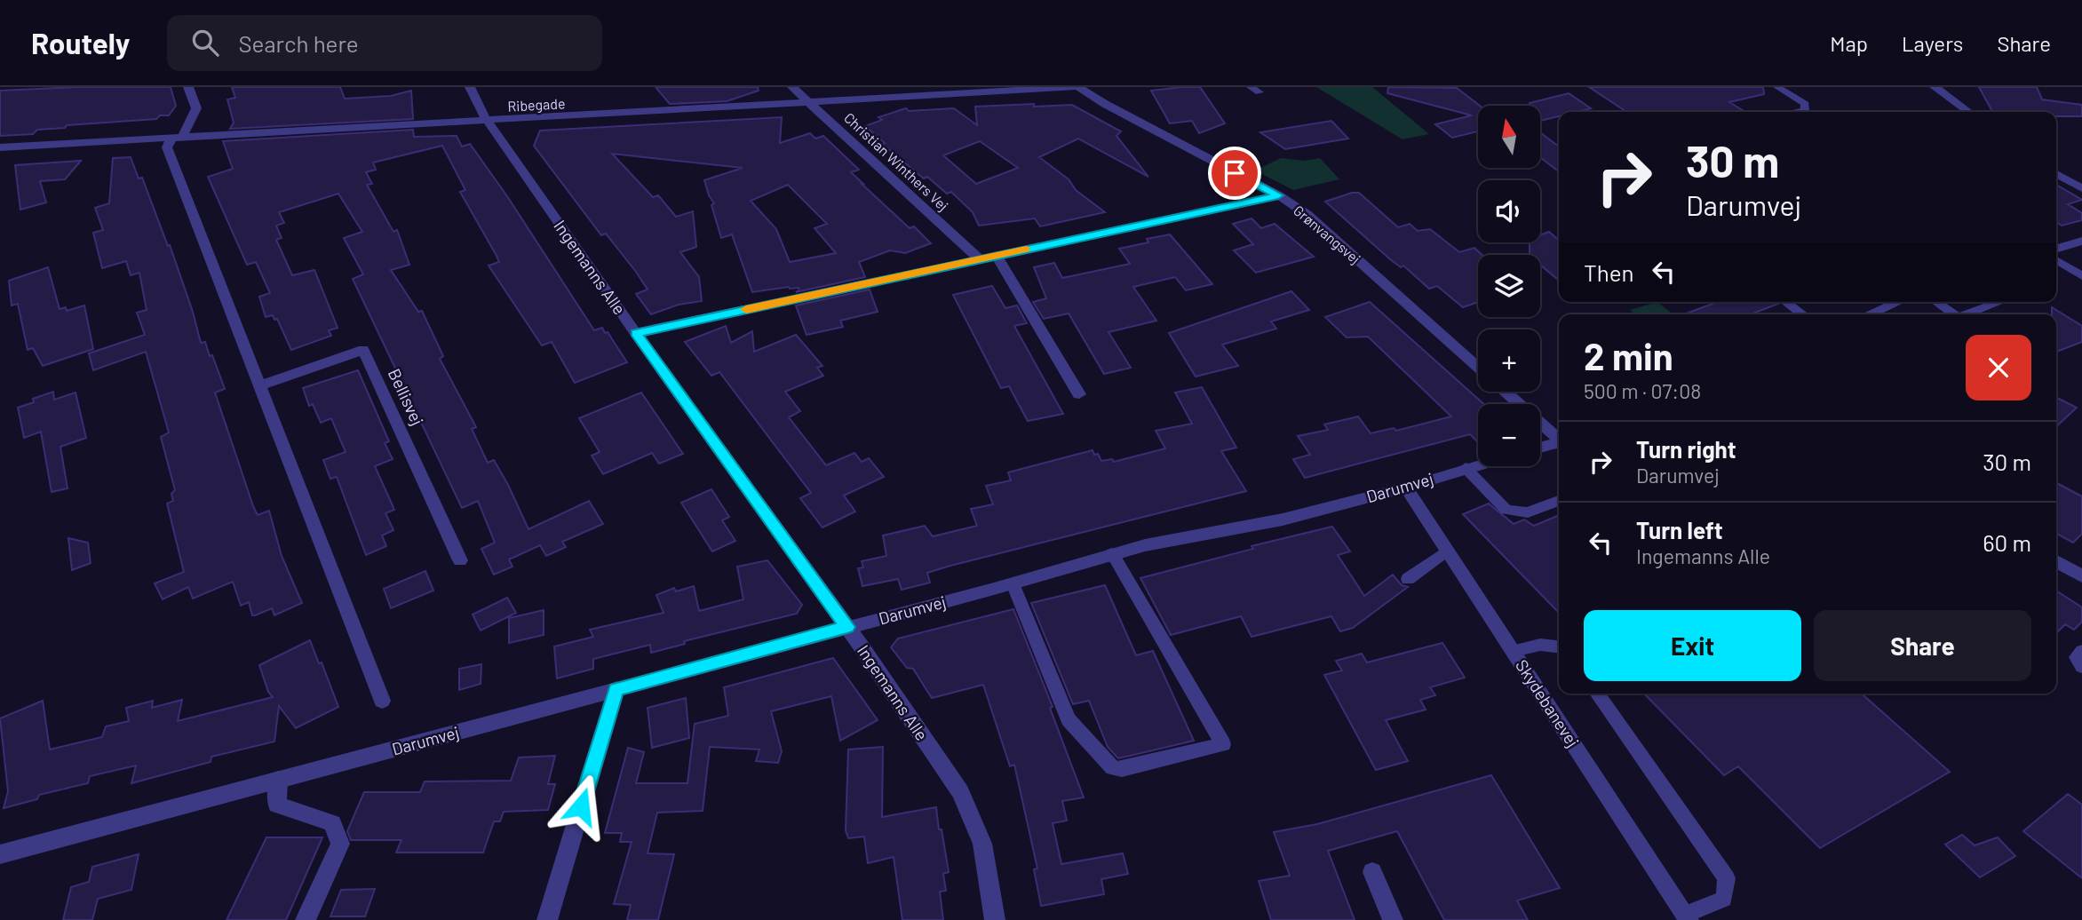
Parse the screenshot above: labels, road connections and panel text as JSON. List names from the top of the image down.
{
  "streets": {
    "street": [
      "Ribegade",
      "Christian Winthers Vej",
      "Grønvangsvej",
      "Ingemanns Alle",
      "Bellisvej",
      "Darumvej",
      "Skydebanevej"
    ]
  },
  "crossings": [
    ["Ribegade", "Christian Winthers Vej"],
    ["Ribegade", "Grønvangsvej"],
    ["Ribegade", "Ingemanns Alle"],
    ["Ingemanns Alle", "Darumvej"],
    ["Darumvej", "Skydebanevej"]
  ],
  "north": "top",
  "page": {
    "header": "Routely",
    "search": "Search here",
    "nav": ["Map", "Layers", "Share"],
    "map_buttons": ["+", "−"],
    "turn": ["30 m", "Darumvej"],
    "then": "Then",
    "heading": ["2 min", "500 m · 07:08"],
    "list": [
      {
        "name": "Turn right",
        "note": "Darumvej",
        "value": "30 m"
      },
      {
        "name": "Turn left",
        "note": "Ingemanns Alle",
        "value": "60 m"
      }
    ],
    "buttons": ["Exit", "Share"]
  }
}
